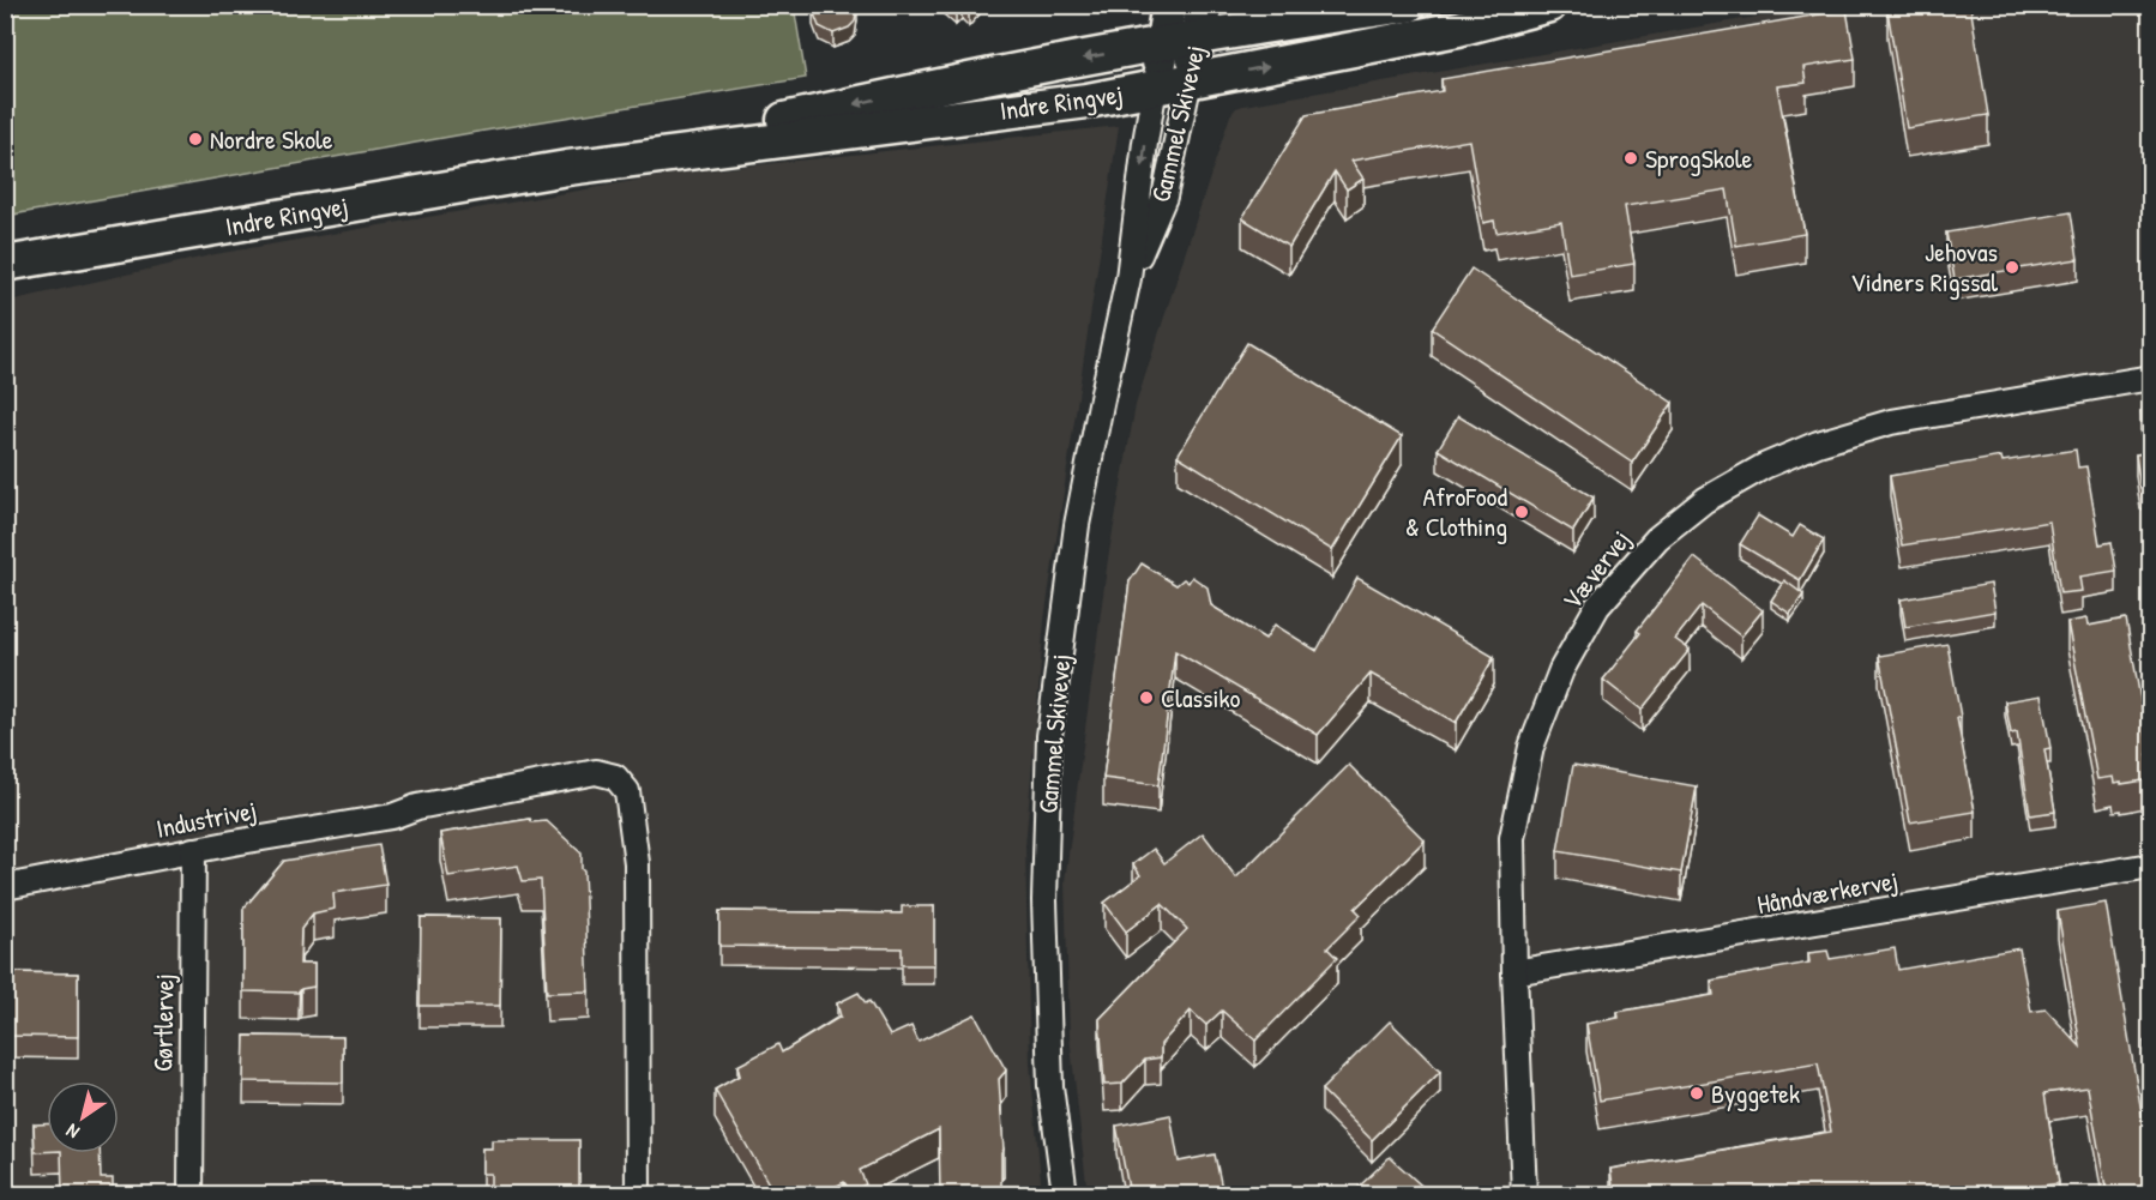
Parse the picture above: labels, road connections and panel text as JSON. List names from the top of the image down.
{
  "streets": {
    "street": [
      "Indre Ringvej",
      "Gammel Skivevej",
      "Vævervej",
      "Industrivej",
      "Håndværkervej",
      "Gørtlervej"
    ]
  },
  "crossings": [
    ["Indre Ringvej", "Gammel Skivevej"],
    ["Vævervej", "Håndværkervej"],
    ["Industrivej", "Gørtlervej"]
  ],
  "places": [
    "Nordre Skole",
    "SprogSkole",
    "Jehovas Vidners Rigssal",
    "AfroFood & Clothing",
    "Classiko",
    "Byggetek"
  ],
  "north": "bottom left"
}
